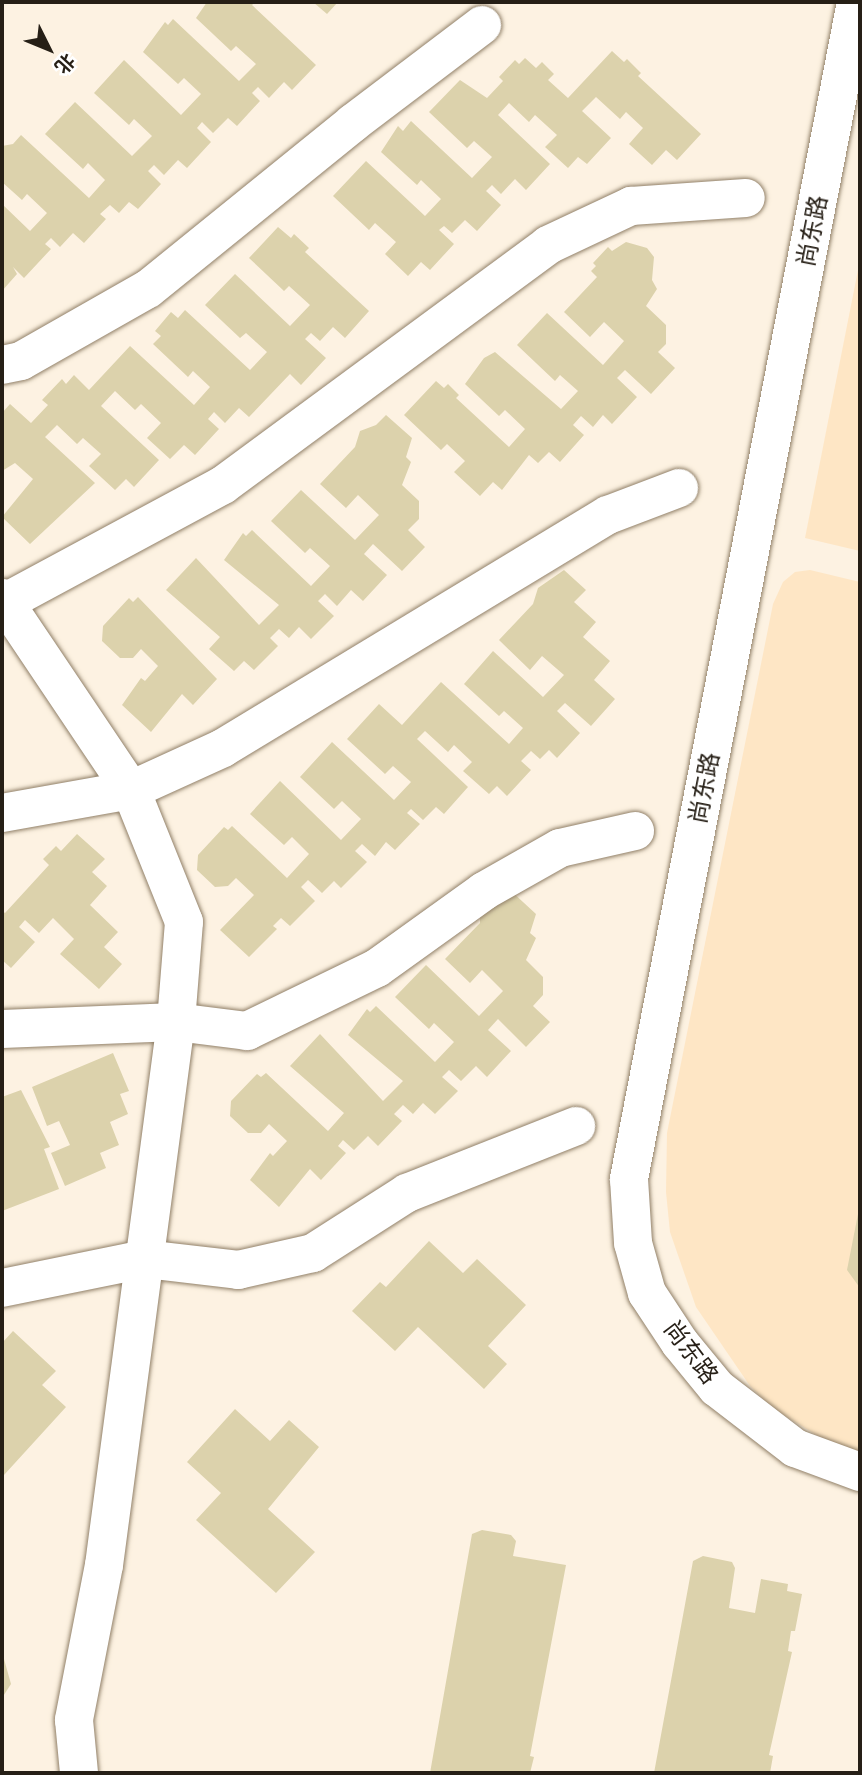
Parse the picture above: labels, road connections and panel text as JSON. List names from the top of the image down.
{
  "streets": {
    "street": ["尚东路"]
  },
  "north": "bottom right"
}
